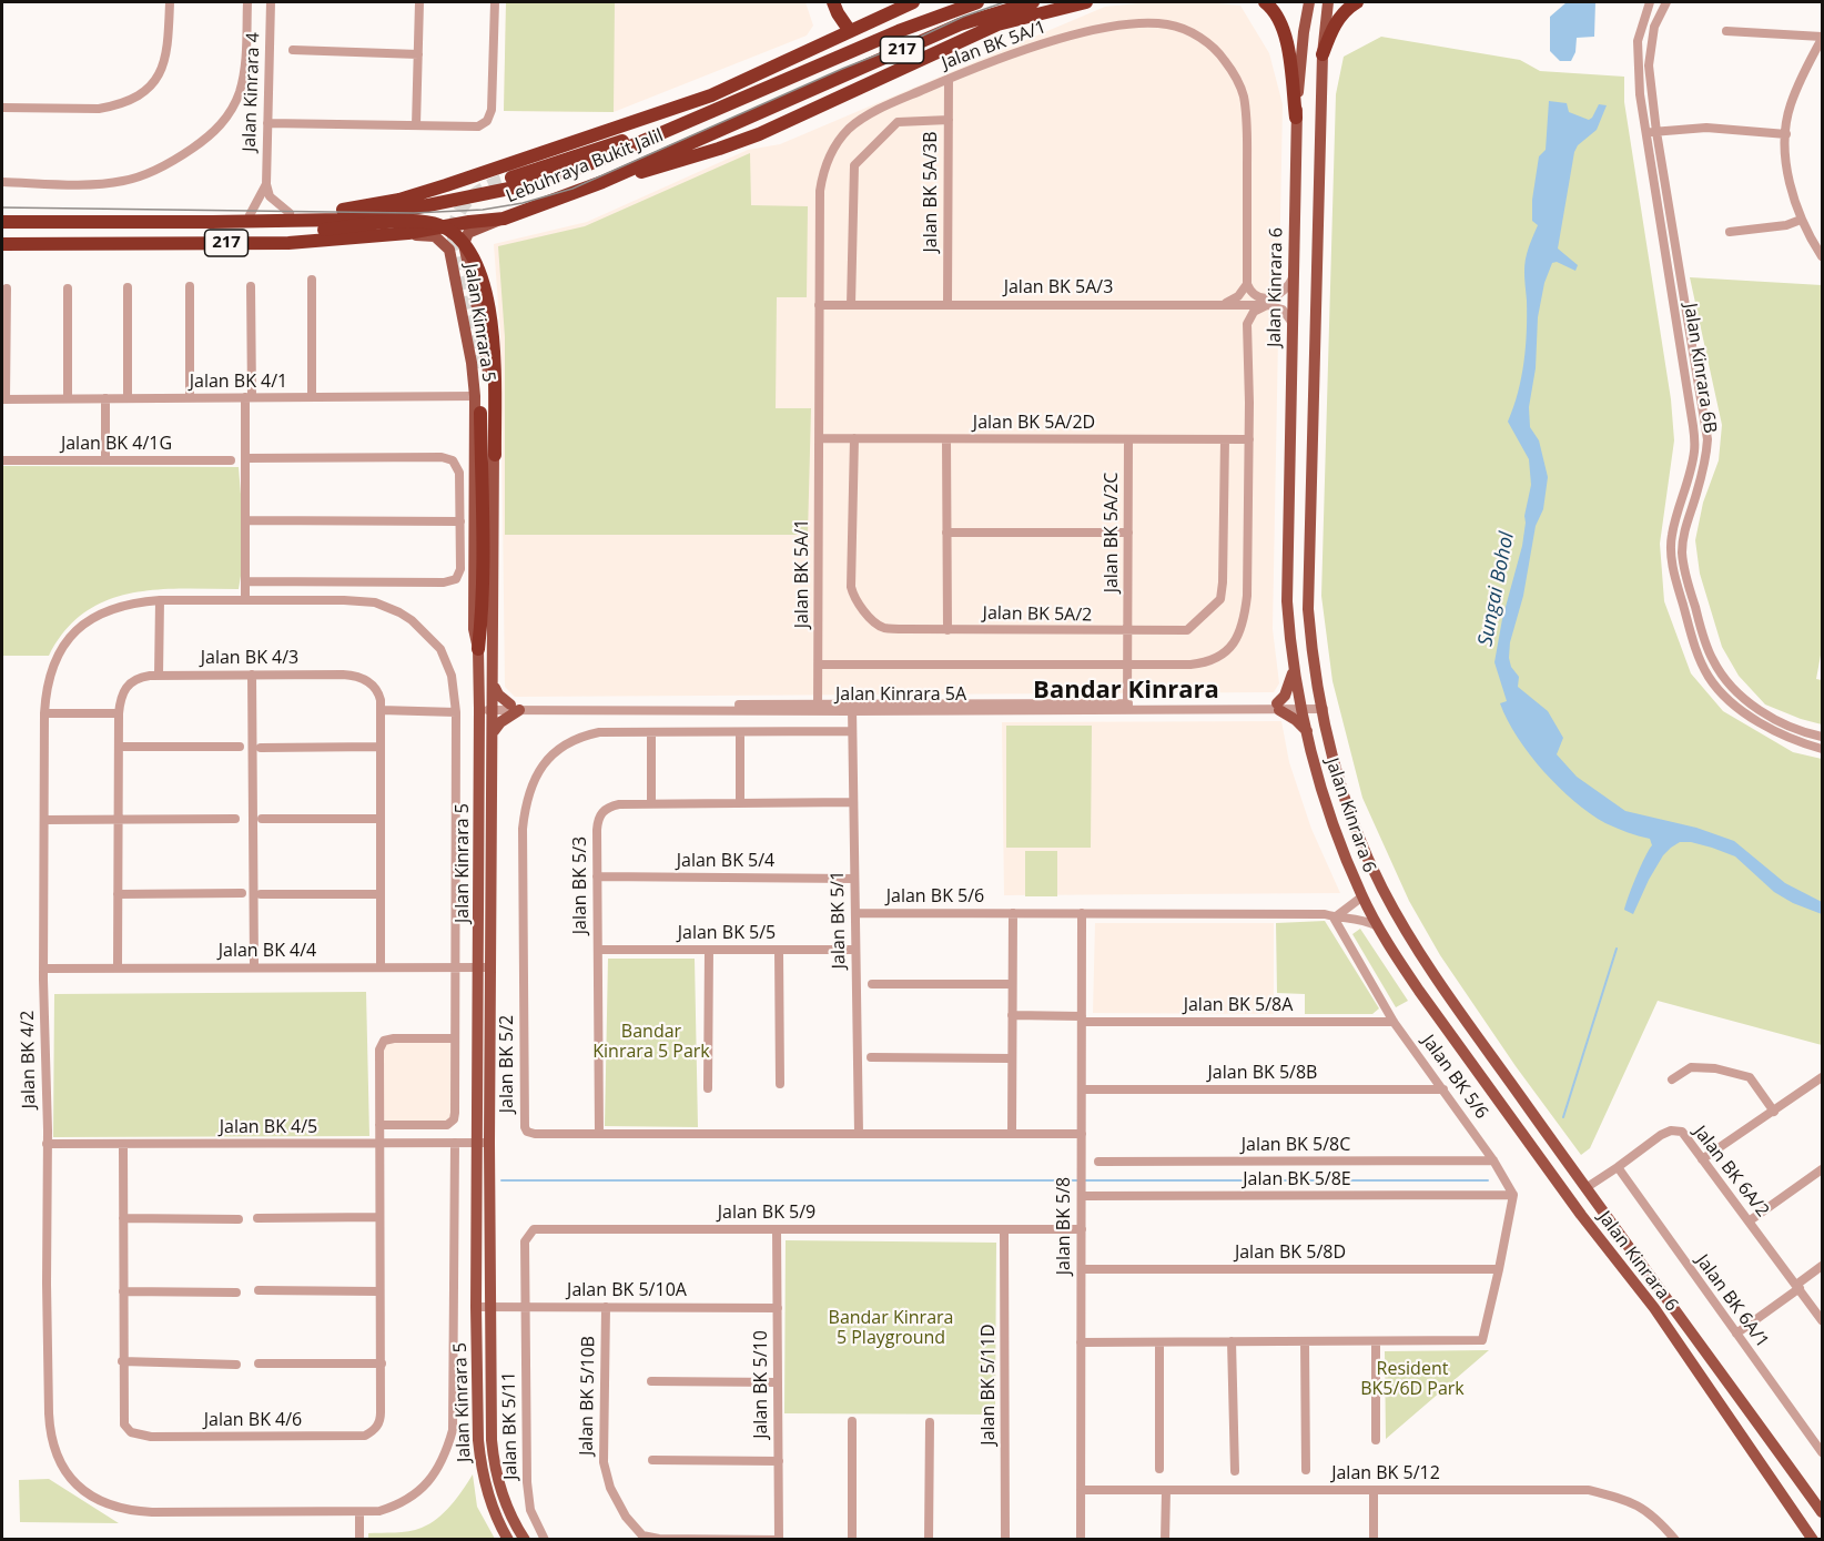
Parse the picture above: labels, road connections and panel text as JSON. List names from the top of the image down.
{
  "streets": {
    "highway": ["217", "Lebuhraya Bukit Jalil"],
    "main road": ["Jalan Kinrara 6", "Jalan Kinrara 5"],
    "street": [
      "Jalan BK 5A/1",
      "Jalan Kinrara 4",
      "Jalan BK 5A/3B",
      "Jalan BK 5A/3",
      "Jalan Kinrara 6B",
      "Jalan BK 4/1",
      "Jalan BK 5A/2D",
      "Jalan BK 4/1G",
      "Jalan BK 5A/2C",
      "Jalan BK 5A/2",
      "Jalan BK 4/3",
      "Jalan Kinrara 5A",
      "Jalan BK 5/4",
      "Jalan BK 5/3",
      "Jalan BK 5/6",
      "Jalan BK 5/1",
      "Jalan BK 5/5",
      "Jalan BK 4/4",
      "Jalan BK 5/8A",
      "Jalan BK 4/2",
      "Jalan BK 5/2",
      "Jalan BK 5/8B",
      "Jalan BK 4/5",
      "Jalan BK 5/8C",
      "Jalan BK 6A/2",
      "Jalan BK 5/8E",
      "Jalan BK 5/9",
      "Jalan BK 5/8",
      "Jalan BK 5/8D",
      "Jalan BK 5/10A",
      "Jalan BK 6A/1",
      "Jalan BK 5/10",
      "Jalan BK 5/11D",
      "Jalan BK 5/10B",
      "Jalan BK 4/6",
      "Jalan BK 5/11",
      "Jalan BK 5/12"
    ]
  },
  "crossings": [
    ["Jalan BK 5A/1", "Jalan BK 5A/3B"],
    ["Jalan BK 5A/1", "Jalan BK 5A/3"],
    ["Jalan BK 5A/1", "Jalan BK 5A/2D"],
    ["Jalan BK 5A/1", "Jalan Kinrara 5A"],
    ["Lebuhraya Bukit Jalil", "Jalan Kinrara 5"],
    ["Jalan BK 5A/3B", "Jalan BK 5A/3"],
    ["Jalan Kinrara 6", "Jalan Kinrara 5A"],
    ["Jalan Kinrara 6", "Jalan BK 6A/2"],
    ["Jalan Kinrara 5", "Jalan BK 4/1"],
    ["Jalan Kinrara 5", "Jalan Kinrara 5A"],
    ["Jalan Kinrara 5", "Jalan BK 4/4"],
    ["Jalan Kinrara 5", "Jalan BK 4/5"],
    ["Jalan Kinrara 5", "Jalan BK 5/10A"],
    ["Jalan BK 5A/2D", "Jalan BK 5A/2C"],
    ["Jalan BK 5A/2D", "Jalan BK 5A/2"],
    ["Jalan BK 5A/2C", "Jalan BK 5A/2"],
    ["Jalan BK 5A/2C", "Jalan Kinrara 5A"],
    ["Jalan BK 4/3", "Jalan BK 4/4"],
    ["Jalan Kinrara 5A", "Jalan BK 5/1"],
    ["Jalan BK 5/4", "Jalan BK 5/3"],
    ["Jalan BK 5/4", "Jalan BK 5/1"],
    ["Jalan BK 5/3", "Jalan BK 5/1"],
    ["Jalan BK 5/3", "Jalan BK 5/5"],
    ["Jalan BK 5/3", "Jalan BK 5/2"],
    ["Jalan BK 5/6", "Jalan BK 5/1"],
    ["Jalan BK 5/6", "Jalan BK 5/8A"],
    ["Jalan BK 5/6", "Jalan BK 5/8B"],
    ["Jalan BK 5/6", "Jalan BK 5/8C"],
    ["Jalan BK 5/6", "Jalan BK 5/8E"],
    ["Jalan BK 5/6", "Jalan BK 5/8"],
    ["Jalan BK 5/1", "Jalan BK 5/5"],
    ["Jalan BK 5/1", "Jalan BK 5/2"],
    ["Jalan BK 4/4", "Jalan BK 4/2"],
    ["Jalan BK 5/8A", "Jalan BK 5/8"],
    ["Jalan BK 4/2", "Jalan BK 4/5"],
    ["Jalan BK 4/2", "Jalan BK 4/6"],
    ["Jalan BK 5/2", "Jalan BK 5/8"],
    ["Jalan BK 5/8B", "Jalan BK 5/8"],
    ["Jalan BK 4/5", "Jalan BK 4/6"],
    ["Jalan BK 6A/2", "Jalan BK 6A/1"],
    ["Jalan BK 5/8E", "Jalan BK 5/8"],
    ["Jalan BK 5/9", "Jalan BK 5/8"],
    ["Jalan BK 5/9", "Jalan BK 5/10A"],
    ["Jalan BK 5/9", "Jalan BK 5/10"],
    ["Jalan BK 5/9", "Jalan BK 5/11D"],
    ["Jalan BK 5/9", "Jalan BK 5/11"],
    ["Jalan BK 5/8", "Jalan BK 5/8D"],
    ["Jalan BK 5/8", "Jalan BK 5/12"],
    ["Jalan BK 5/10A", "Jalan BK 5/10"],
    ["Jalan BK 5/10A", "Jalan BK 5/10B"],
    ["Jalan BK 5/10A", "Jalan BK 5/11"],
    ["Jalan BK 5/10", "Jalan BK 5/10B"]
  ],
  "districts": ["Bandar Kinrara"],
  "water": ["Sungai Bohol"],
  "parks": ["Bandar Kinrara 5 Park", "Bandar Kinrara 5 Playground", "Resident BK5/6D Park"]
}
